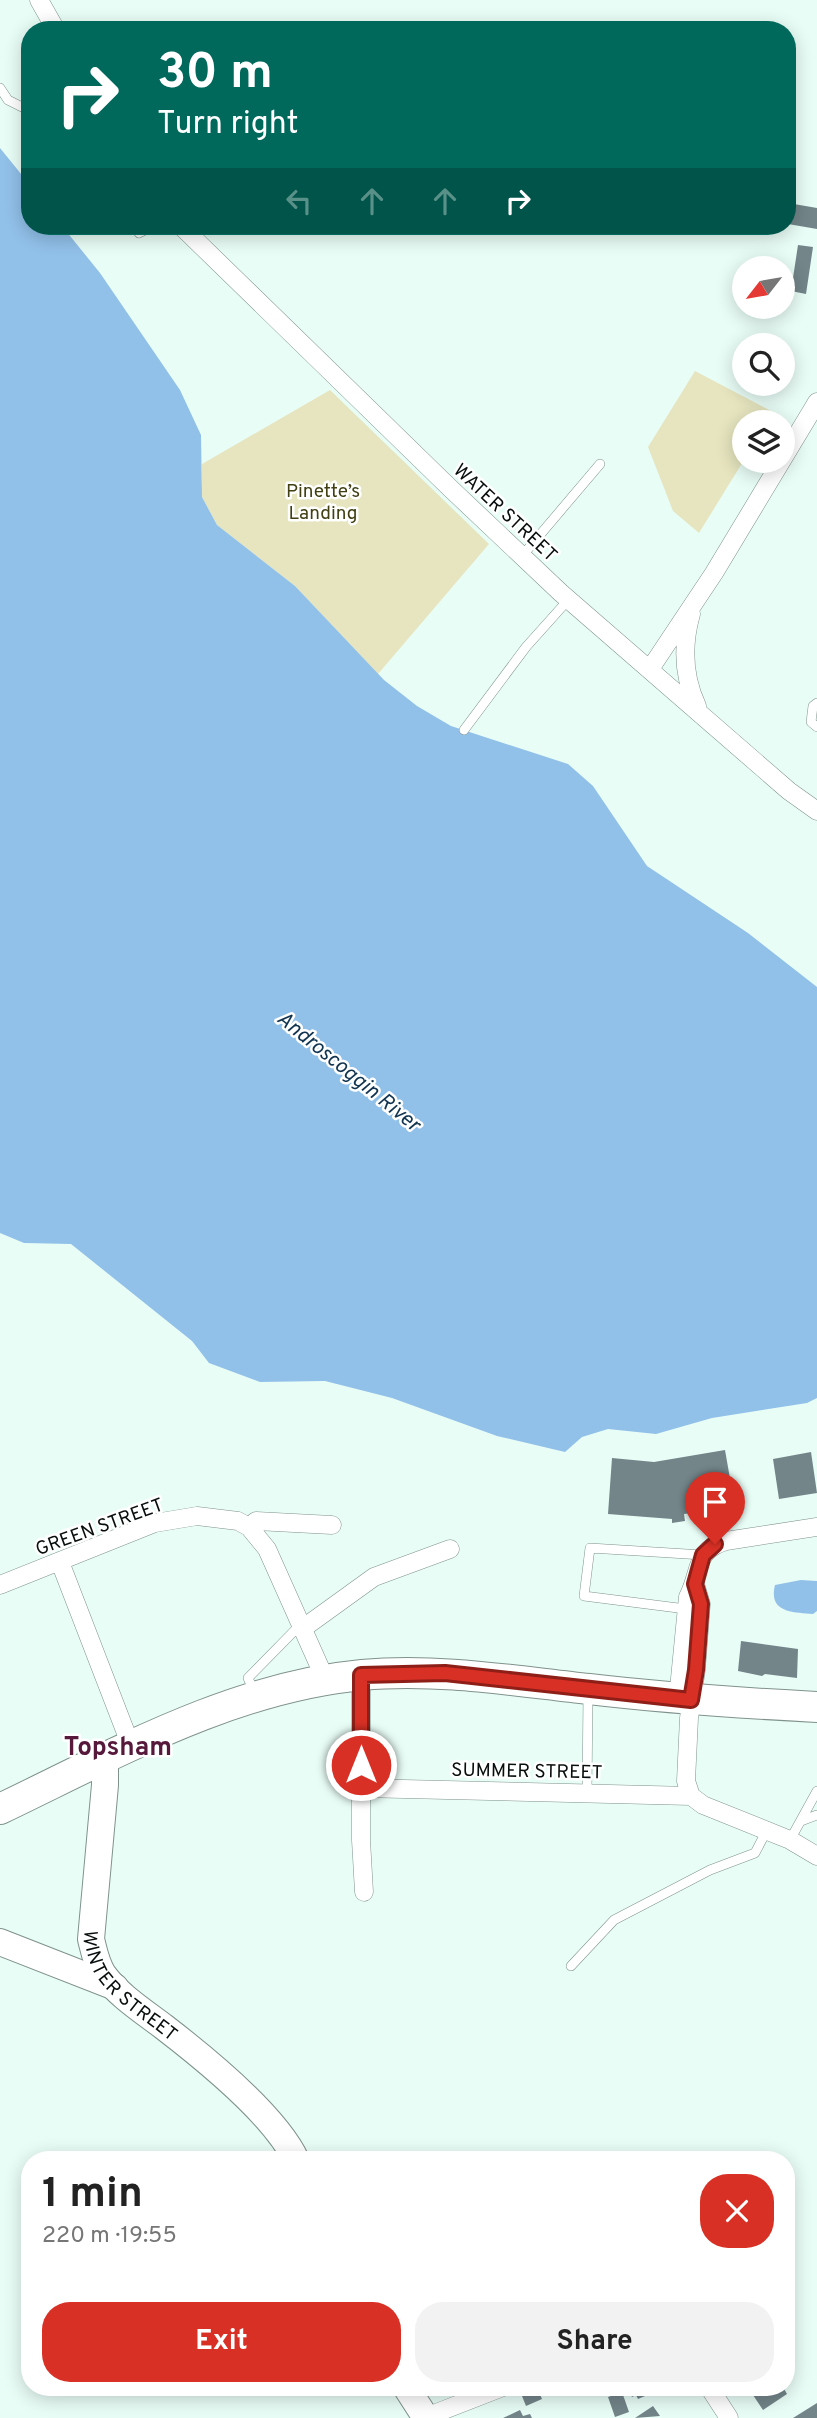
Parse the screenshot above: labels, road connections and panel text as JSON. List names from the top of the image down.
{
  "streets": {
    "street": [
      "WATER STREET",
      "GREEN STREET",
      "SUMMER STREET",
      "WINTER STREET"
    ]
  },
  "districts": ["Topsham"],
  "water": ["Androscoggin River"],
  "parks": ["Pinette’s Landing"],
  "north": "bottom left",
  "page": {
    "turn": ["30 m", "Turn right"],
    "heading": ["1 min", "220 m · 19:55"],
    "buttons": ["Exit", "Share"]
  }
}
